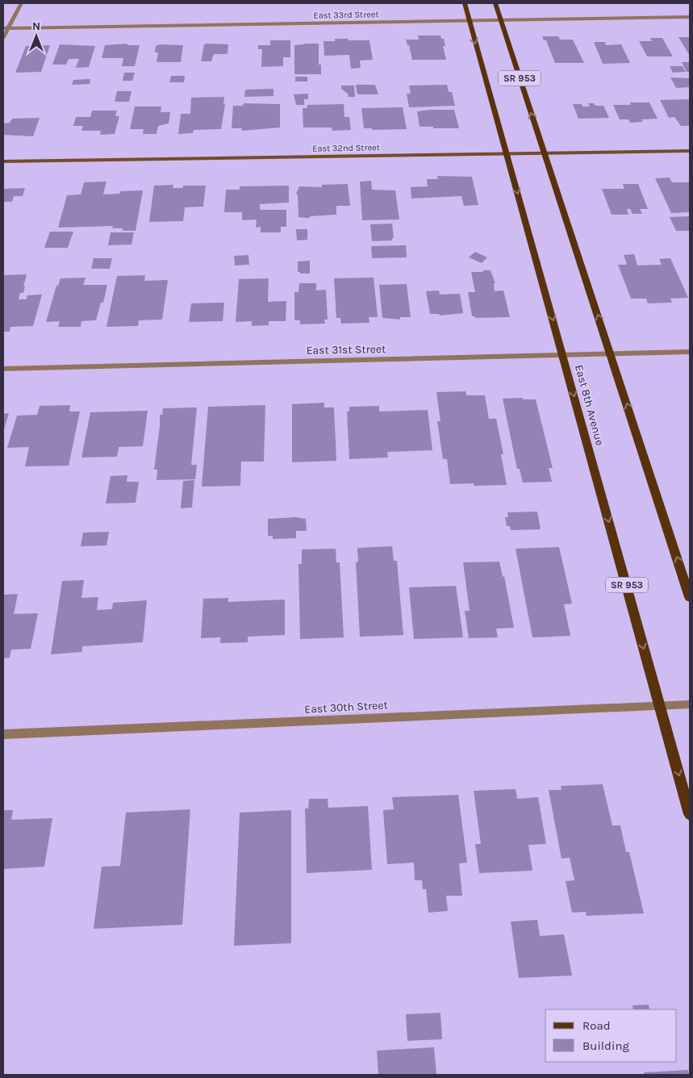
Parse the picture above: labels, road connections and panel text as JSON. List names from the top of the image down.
{
  "streets": {
    "main road": ["SR 953", "East 8th Avenue"],
    "street": [
      "East 33rd Street",
      "East 32nd Street",
      "East 31st Street",
      "East 30th Street"
    ]
  },
  "crossings": [
    ["East 33rd Street", "SR 953"],
    ["East 33rd Street", "East 8th Avenue"],
    ["SR 953", "East 32nd Street"],
    ["SR 953", "East 31st Street"],
    ["East 32nd Street", "East 8th Avenue"],
    ["East 31st Street", "East 8th Avenue"],
    ["East 8th Avenue", "East 30th Street"]
  ],
  "legend": ["Road", "Building"],
  "north": "top"
}
